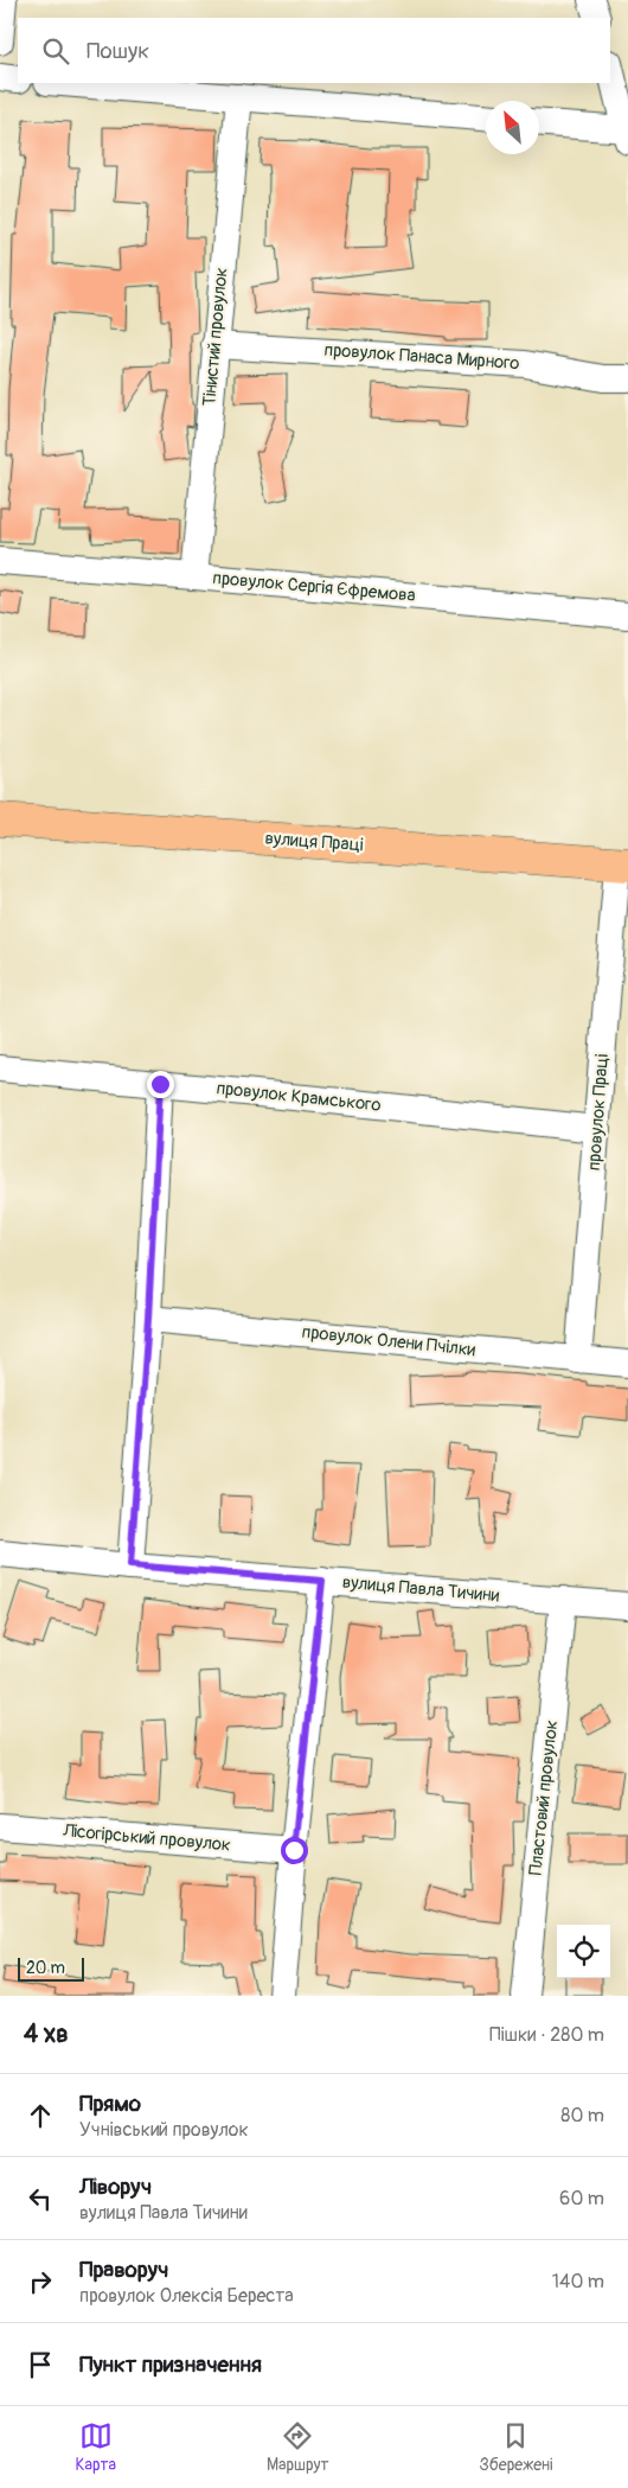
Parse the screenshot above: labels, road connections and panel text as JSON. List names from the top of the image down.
{
  "streets": {
    "main road": ["вулиця Праці"],
    "street": [
      "Тінистий провулок",
      "провулок Панаса Мирного",
      "провулок Сергія Єфремова",
      "провулок Крамського",
      "провулок Праці",
      "провулок Олени Пчілки",
      "вулиця Павла Тичини",
      "Пластовий провулок",
      "Лісогірський провулок"
    ]
  },
  "crossings": [
    ["Тінистий провулок", "провулок Панаса Мирного"],
    ["Тінистий провулок", "провулок Сергія Єфремова"],
    ["вулиця Праці", "провулок Праці"],
    ["провулок Крамського", "провулок Праці"],
    ["провулок Праці", "провулок Олени Пчілки"],
    ["вулиця Павла Тичини", "Пластовий провулок"]
  ],
  "scale_bar": "20 m",
  "north": "top left",
  "page": {
    "search": "Пошук",
    "scale": "20 m",
    "heading": ["4 хв", "Пішки · 280 m"],
    "list": [
      ["Прямо", "Учнівський провулок", "80 m"],
      ["Ліворуч", "вулиця Павла Тичини", "60 m"],
      ["Праворуч", "провулок Олексія Береста", "140 m"],
      "Пункт призначення"
    ],
    "nav": ["Карта", "Маршрут", "Збережені"]
  }
}
